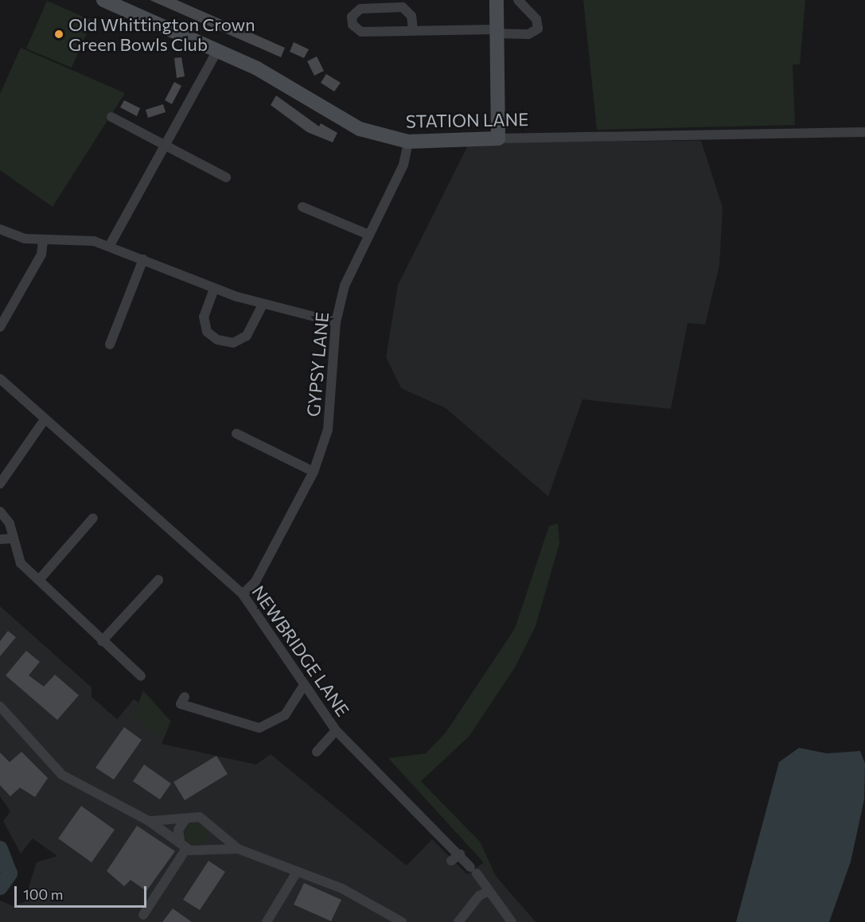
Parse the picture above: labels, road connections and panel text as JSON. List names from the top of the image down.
{
  "streets": {
    "street": ["STATION LANE", "GYPSY LANE", "NEWBRIDGE LANE"]
  },
  "crossings": [
    ["STATION LANE", "GYPSY LANE"],
    ["GYPSY LANE", "NEWBRIDGE LANE"]
  ],
  "places": ["Old Whittington Crown Green Bowls Club"],
  "scale_bar": "100 m"
}
